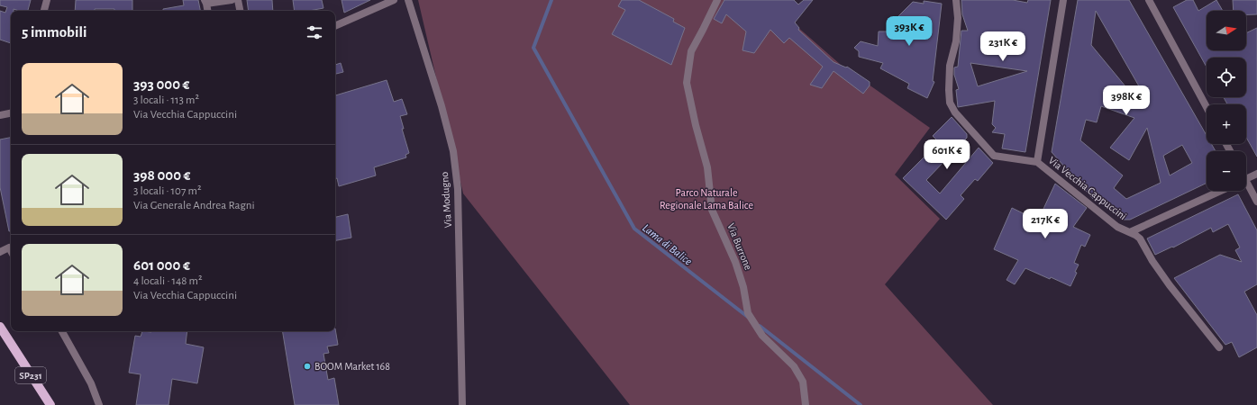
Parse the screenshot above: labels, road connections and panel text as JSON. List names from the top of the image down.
{
  "streets": {
    "main road": ["SP231"],
    "street": ["Via Vecchia Cappuccini", "Via Modugno", "Via Burrone"]
  },
  "water": ["Lama di Balice"],
  "parks": ["Parco Naturale Regionale Lama Balice"],
  "places": ["BOOM Market 168"],
  "north": "right",
  "page": {
    "map_buttons": ["+", "−"],
    "heading": "5 immobili",
    "price": [
      "393K €",
      "231K €",
      "398K €",
      "601K €",
      "217K €"
    ],
    "list": [
      {
        "name": "393 000 €",
        "note": "3 locali · 113 m² · Via Vecchia Cappuccini"
      },
      {
        "name": "398 000 €",
        "note": "3 locali · 107 m² · Via Generale Andrea Ragni"
      },
      {
        "name": "601 000 €",
        "note": "4 locali · 148 m² · Via Vecchia Cappuccini"
      }
    ]
  }
}
